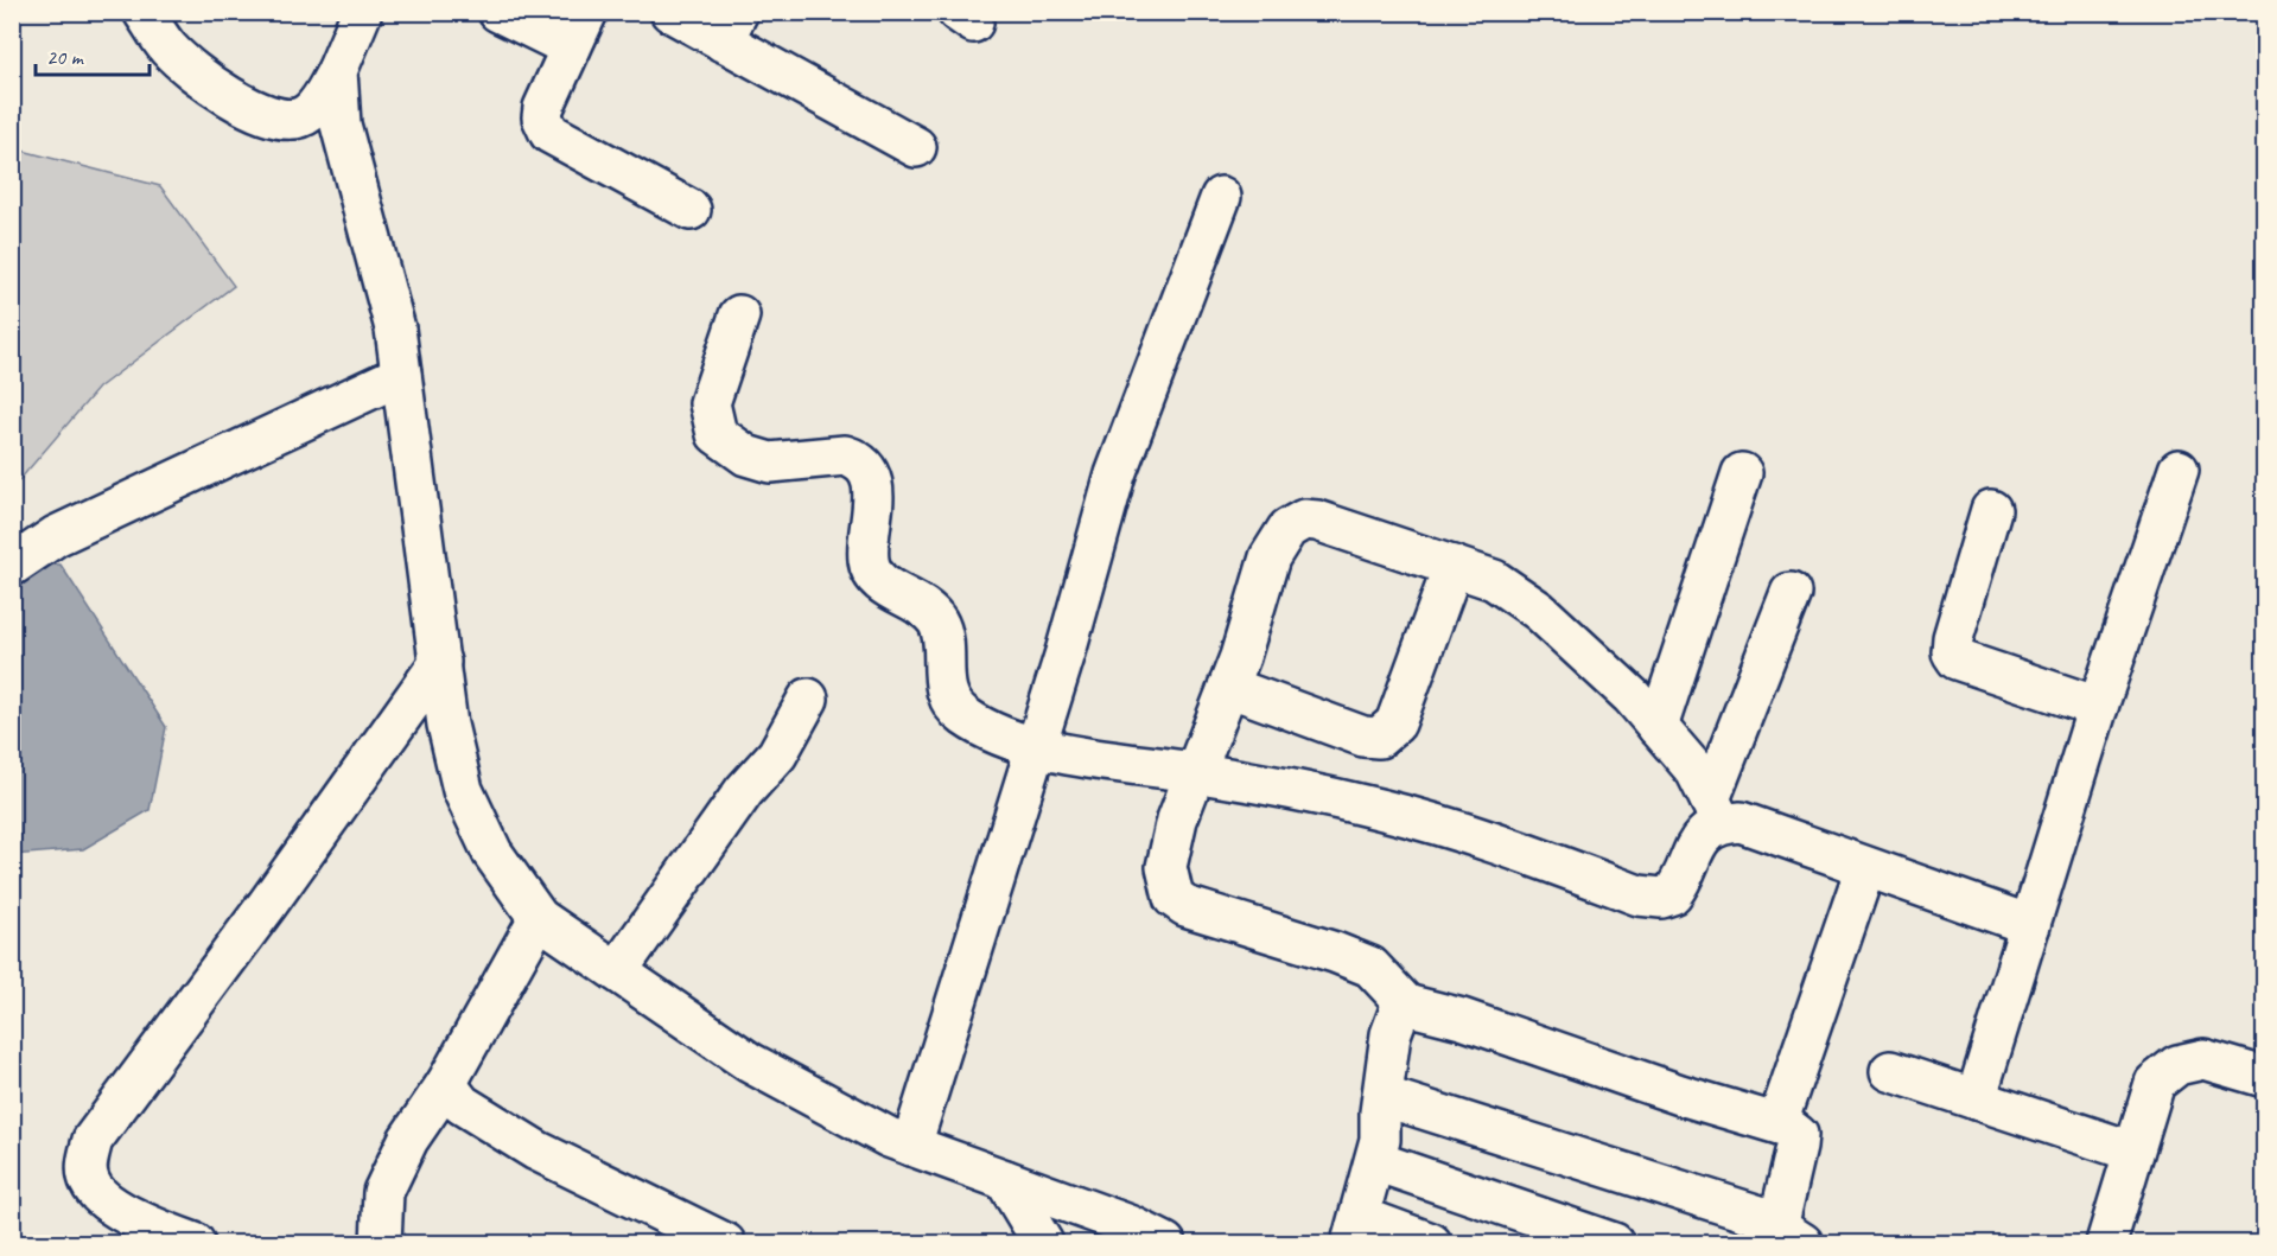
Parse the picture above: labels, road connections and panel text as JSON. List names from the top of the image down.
{
  "scale_bar": "20 m"
}
